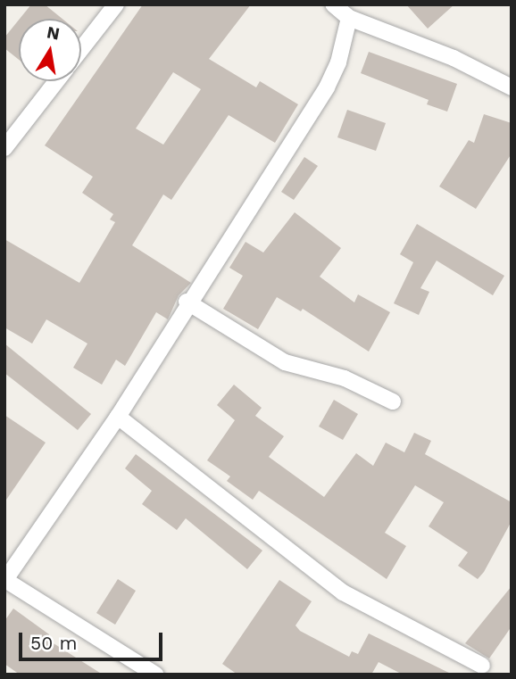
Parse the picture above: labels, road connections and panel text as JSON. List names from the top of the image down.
{
  "scale_bar": "50 m",
  "north": "top"
}
